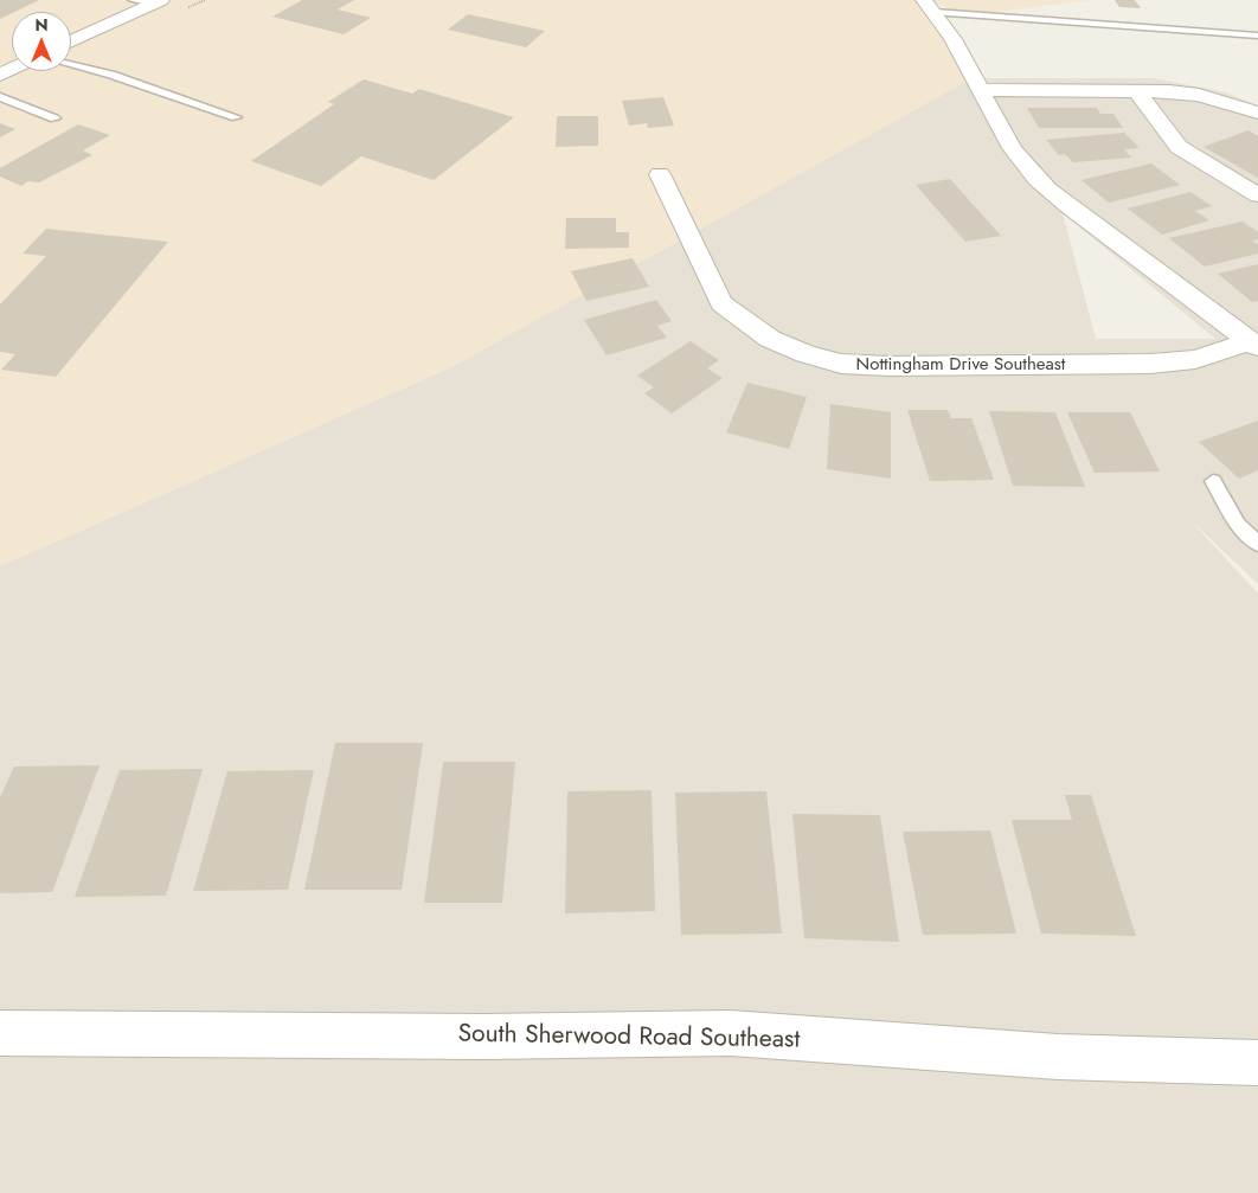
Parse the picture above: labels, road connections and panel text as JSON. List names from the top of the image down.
{
  "streets": {
    "street": ["Nottingham Drive Southeast", "South Sherwood Road Southeast"]
  },
  "north": "top"
}
